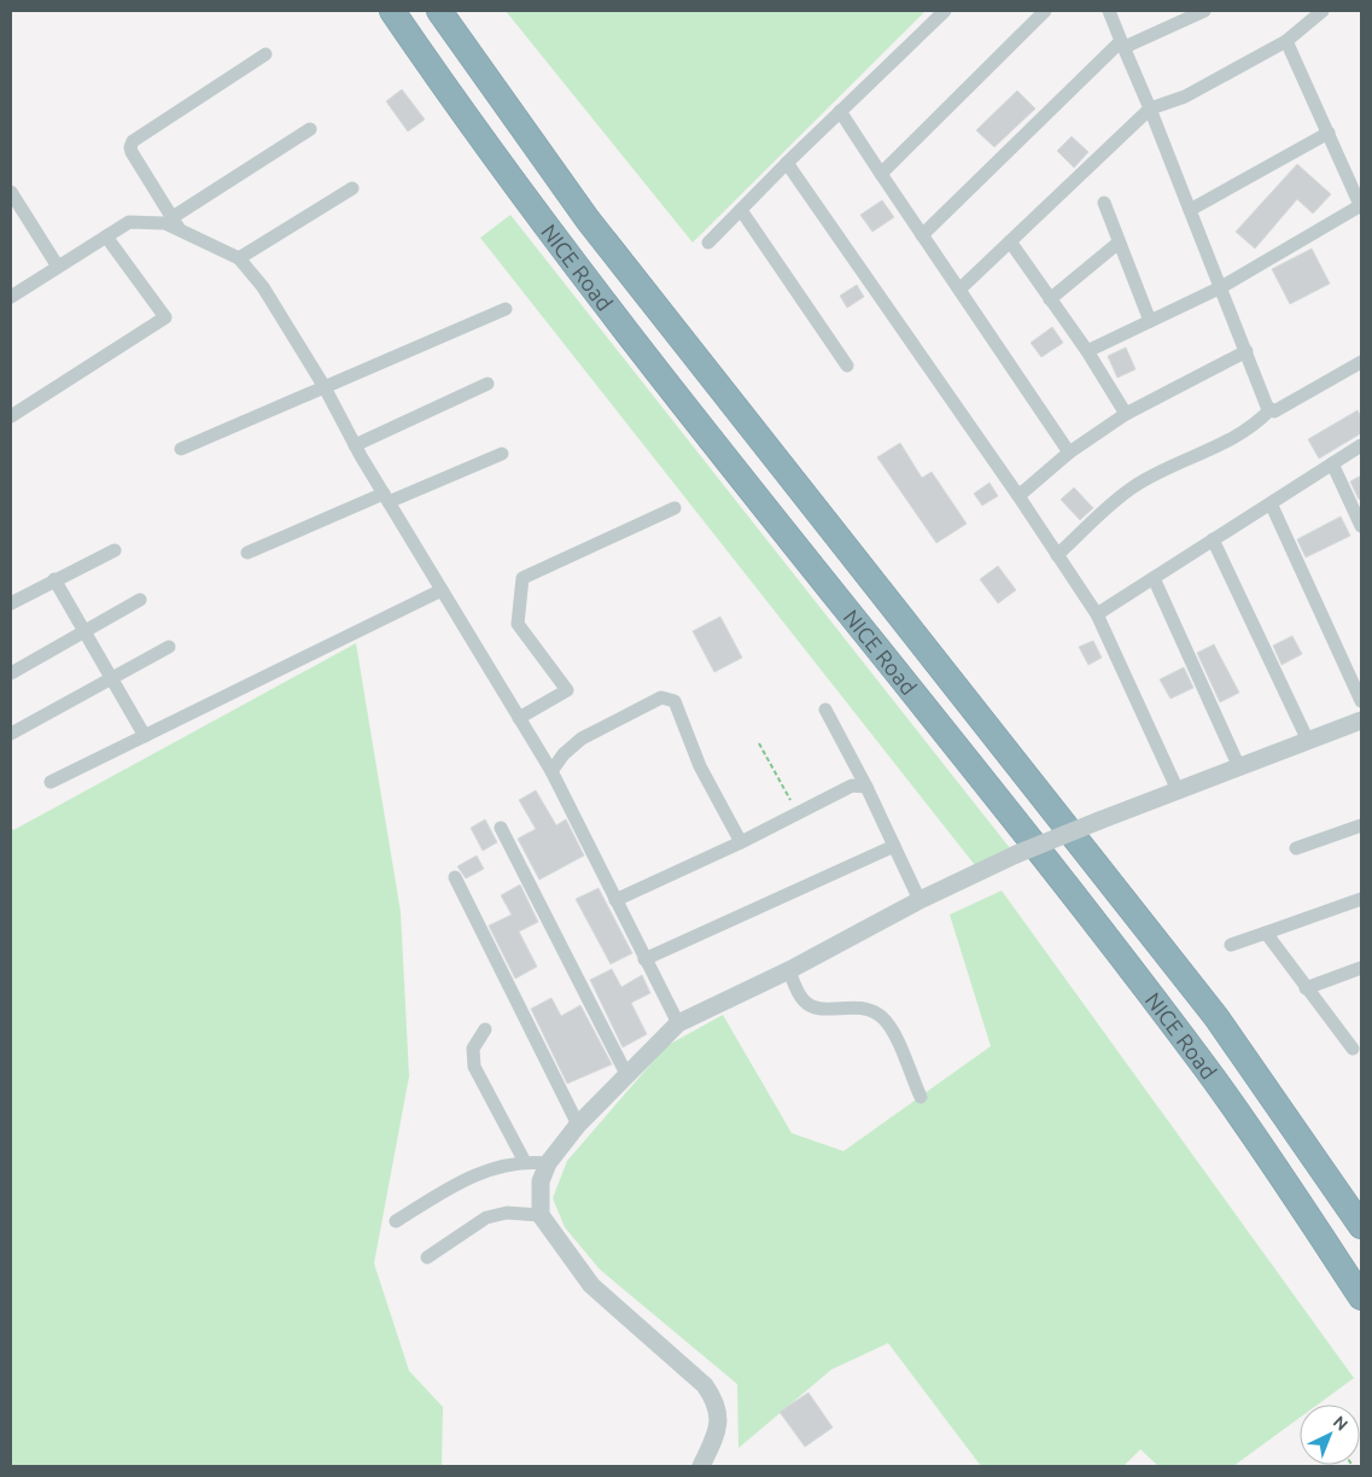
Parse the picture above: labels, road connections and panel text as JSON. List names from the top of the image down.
{
  "streets": {
    "highway": ["NICE Road"]
  },
  "north": "top right"
}
